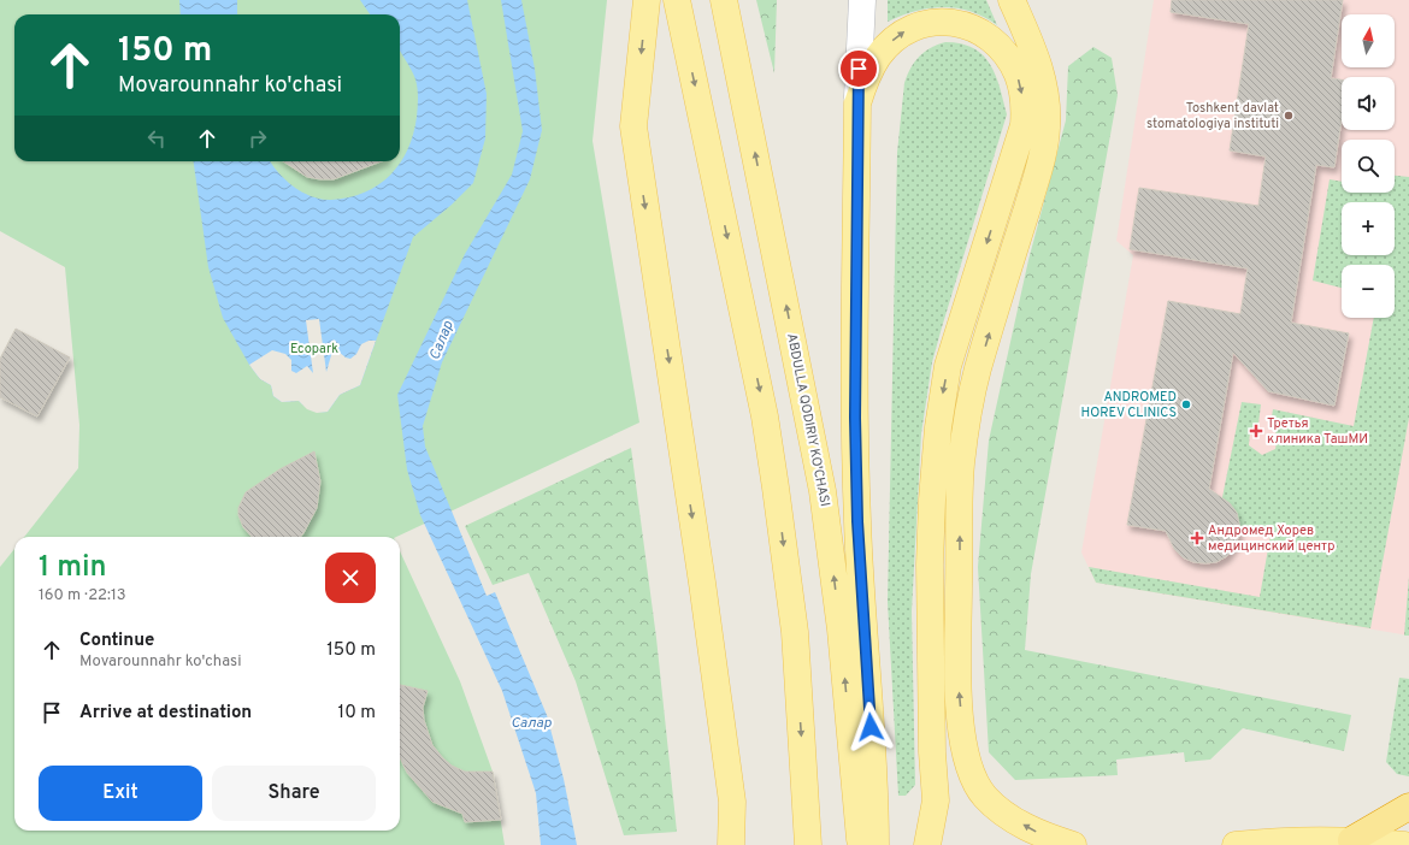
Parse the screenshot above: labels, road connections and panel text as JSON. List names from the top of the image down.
{
  "streets": {
    "main road": ["ABDULLA QODIRIY KO'CHASI"]
  },
  "water": ["Салар"],
  "parks": ["Ecopark"],
  "places": {
    "other": ["Toshkent davlat stomatologiya instituti", "ANDROMED HOREV CLINICS"],
    "health": ["Третья клиника ТашМИ", "Андромед Хорев медицинский центр"]
  },
  "north": "top",
  "page": {
    "map_buttons": ["+", "−"],
    "turn": ["150 m", "Movarounnahr ko'chasi"],
    "heading": ["1 min", "160 m · 22:13"],
    "list": [
      {
        "name": "Continue",
        "note": "Movarounnahr ko'chasi",
        "value": "150 m"
      },
      {
        "name": "Arrive at destination",
        "value": "10 m"
      }
    ],
    "buttons": ["Exit", "Share"]
  }
}
